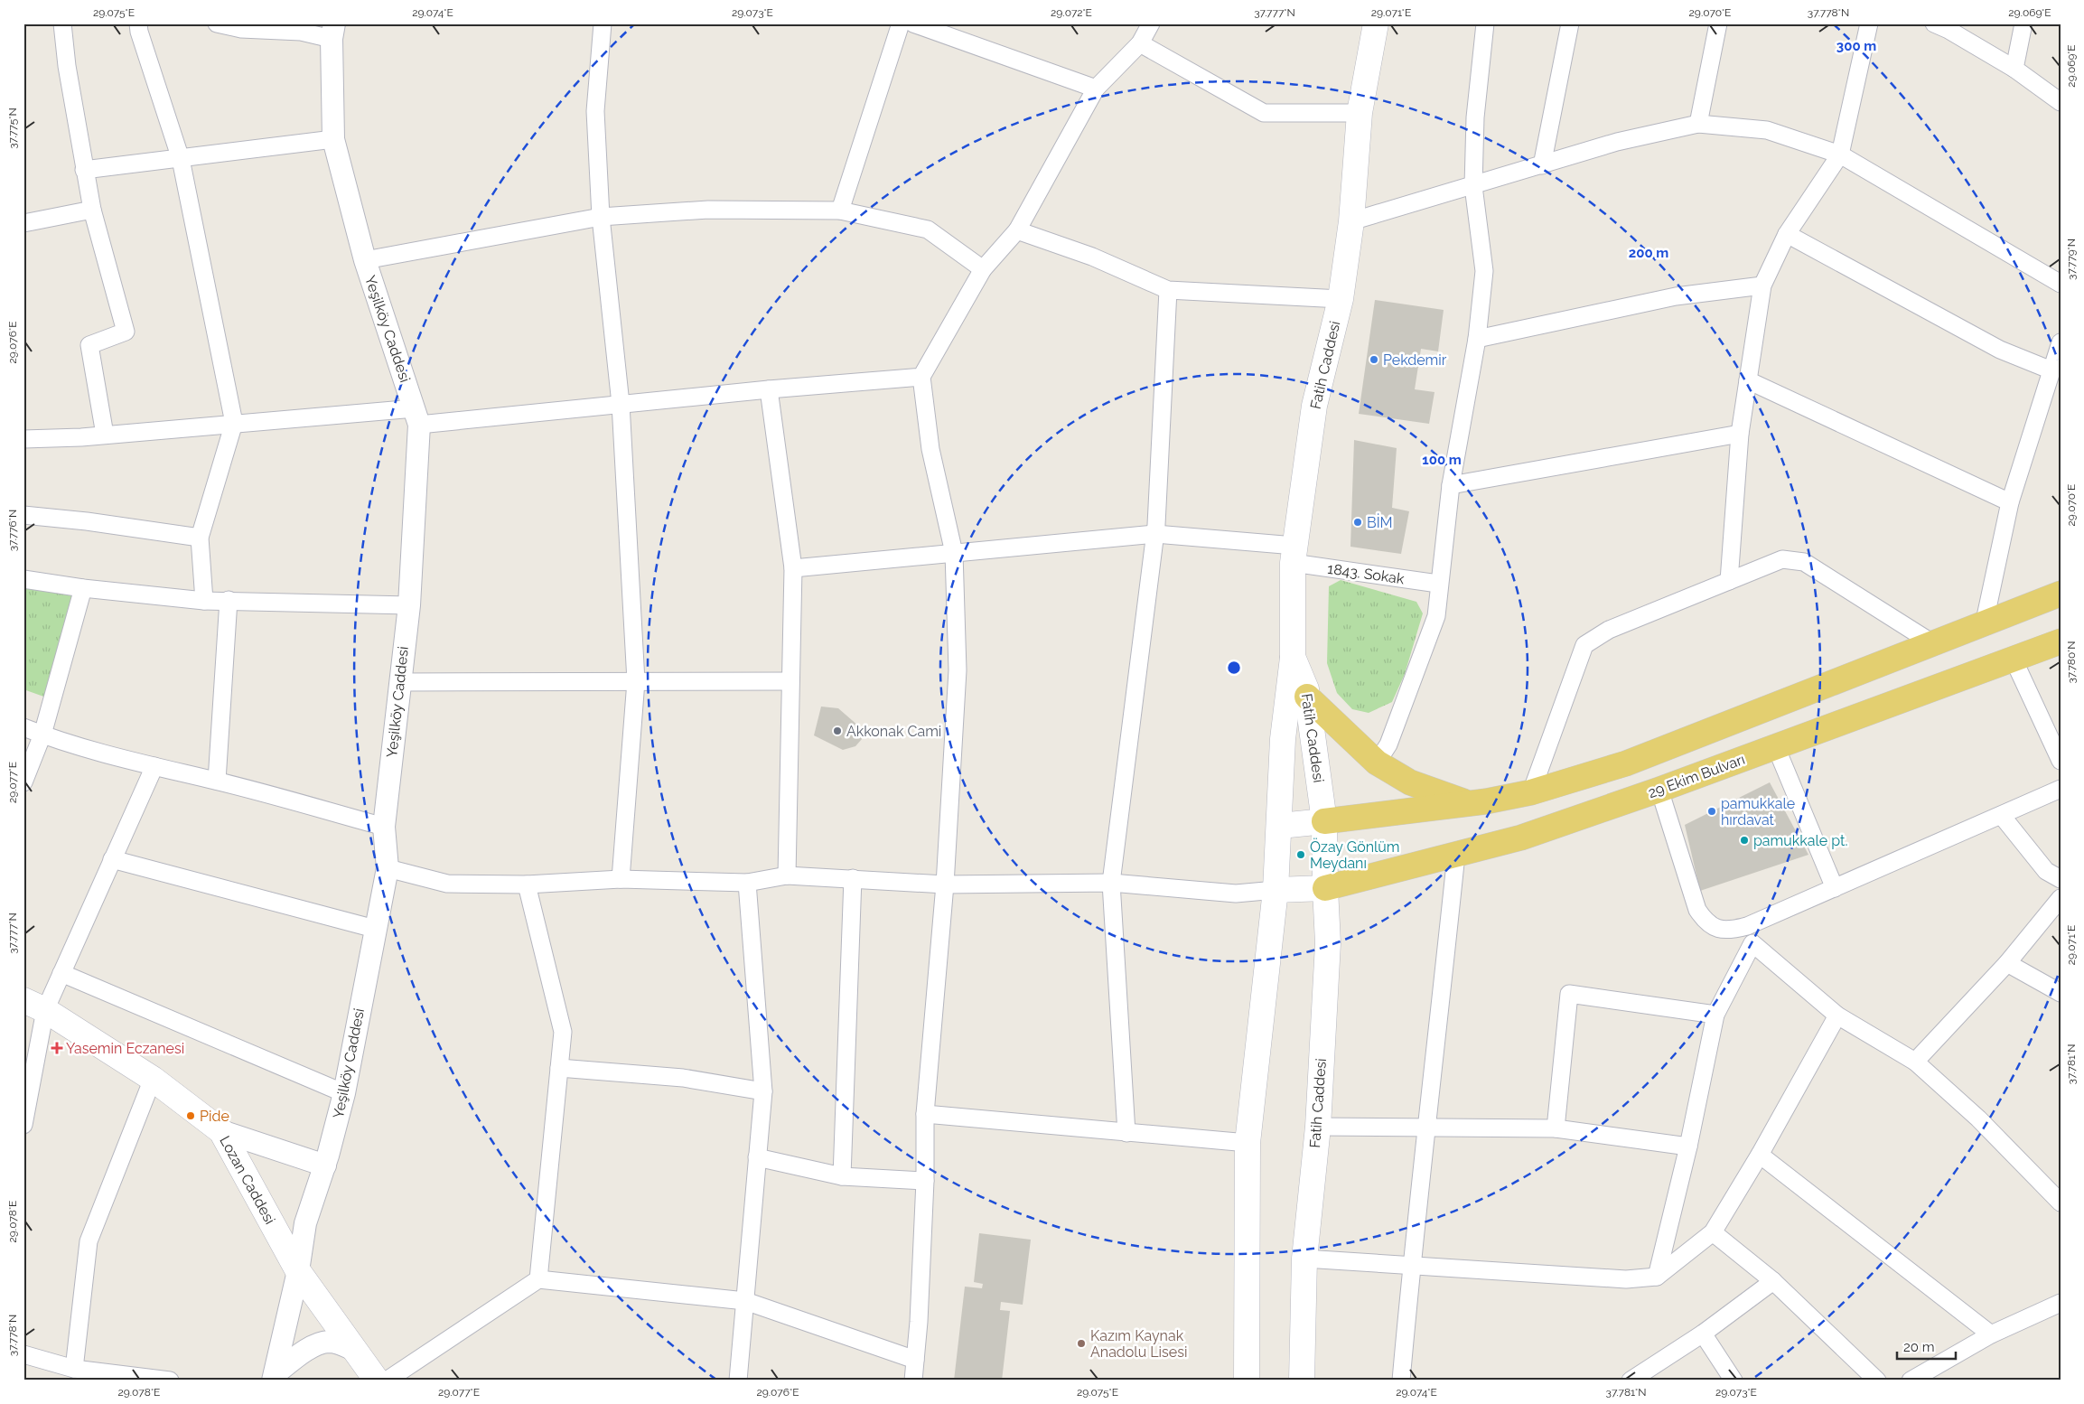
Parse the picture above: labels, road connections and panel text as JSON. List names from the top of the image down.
{
  "streets": {
    "main road": ["Fatih Caddesi", "29 Ekim Bulvarı", "Lozan Caddesi"],
    "street": ["Yeşilköy Caddesi", "1843. Sokak"]
  },
  "crossings": [
    ["Yeşilköy Caddesi", "Lozan Caddesi"],
    ["Fatih Caddesi", "1843. Sokak"],
    ["Fatih Caddesi", "29 Ekim Bulvarı"]
  ],
  "places": {
    "other": [
      "Pekdemir",
      "BİM",
      "Akkonak Cami",
      "pamukkale hırdavat",
      "pamukkale pt.",
      "Özay Gönlüm Meydanı",
      "Pide",
      "Kazım Kaynak Anadolu Lisesi"
    ],
    "health": ["Yasemin Eczanesi"]
  },
  "scale_bar": "20 m",
  "coordinates": [
    "29.075°E",
    "29.074°E",
    "29.073°E",
    "29.072°E",
    "37.777°N",
    "29.071°E",
    "29.070°E",
    "37.778°N",
    "29.069°E",
    "37.775°N",
    "37.779°N",
    "29.076°E",
    "37.776°N",
    "37.780°N",
    "29.077°E",
    "37.781°N",
    "29.078°E"
  ],
  "rings": ["300 m", "200 m", "100 m"]
}
